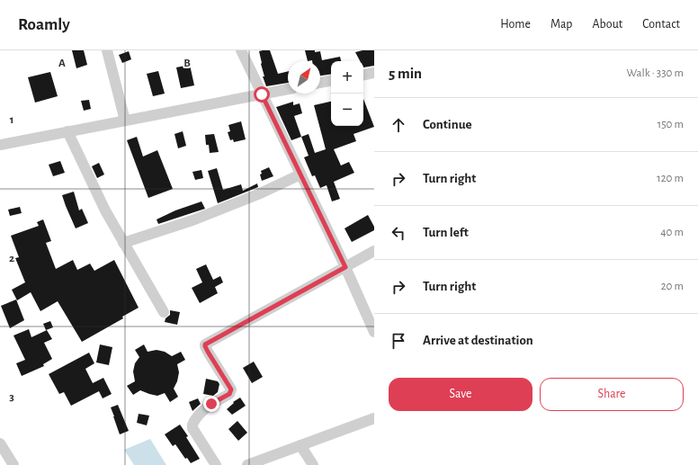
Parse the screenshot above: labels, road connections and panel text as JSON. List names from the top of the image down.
{
  "north": "top right",
  "page": {
    "header": "Roamly",
    "nav": [
      "Home",
      "Map",
      "About",
      "Contact"
    ],
    "heading": ["5 min", "Walk · 330 m"],
    "map_buttons": ["+", "−"],
    "list": [
      ["Continue", "150 m"],
      ["Turn right", "120 m"],
      ["Turn left", "40 m"],
      ["Turn right", "20 m"],
      "Arrive at destination"
    ],
    "buttons": ["Save", "Share"]
  },
  "grid": {
    "columns": ["A", "B"],
    "rows": ["1", "2", "3"]
  }
}
